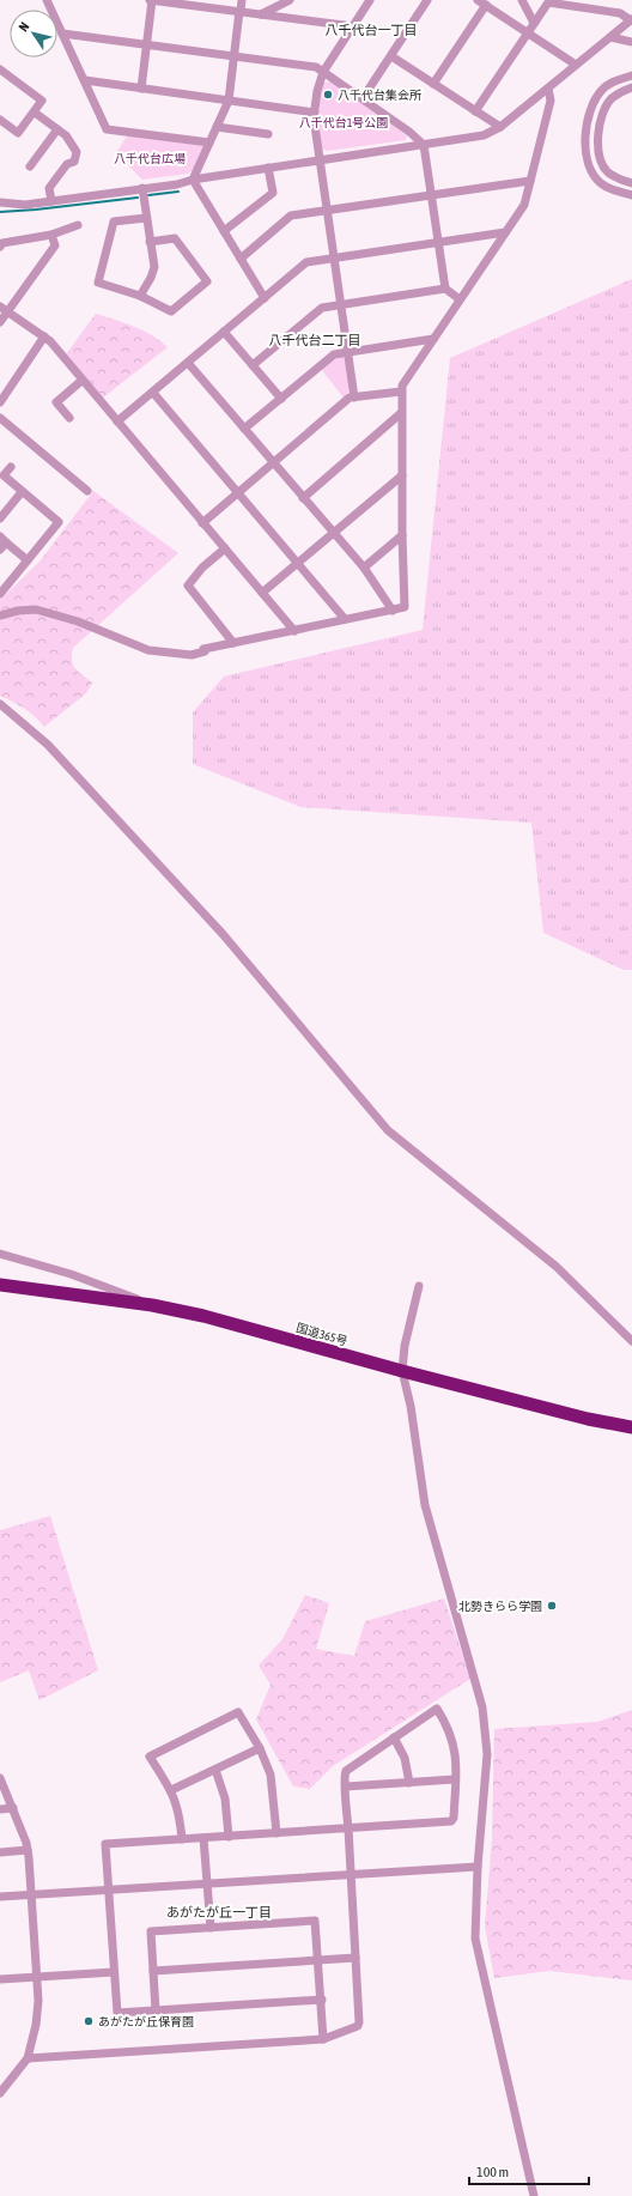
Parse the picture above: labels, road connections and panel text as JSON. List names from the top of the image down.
{
  "streets": {
    "highway": ["国道365号"]
  },
  "districts": ["八千代台一丁目", "八千代台二丁目", "あがたが丘一丁目"],
  "parks": ["八千代台1号公園", "八千代台広場"],
  "places": ["八千代台集会所", "北勢きらら学園", "あがたが丘保育園"],
  "scale_bar": "100 m",
  "north": "top left"
}
